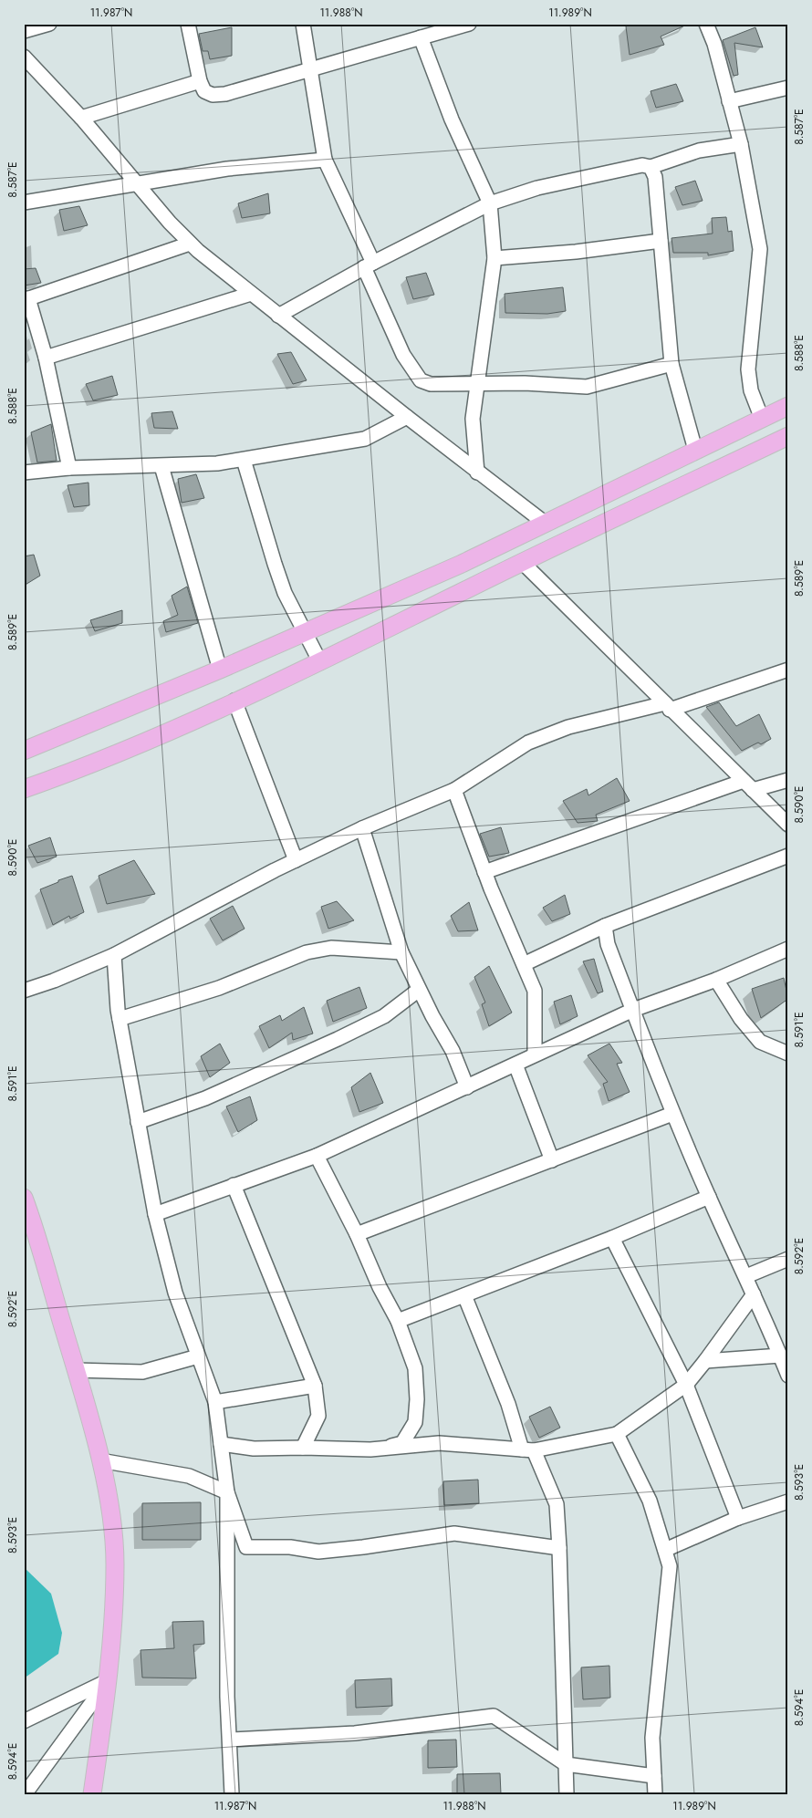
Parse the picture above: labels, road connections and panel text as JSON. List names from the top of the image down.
{
  "coordinates": [
    "11.987°N",
    "11.988°N",
    "11.989°N",
    "8.587°E",
    "8.588°E",
    "8.589°E",
    "8.590°E",
    "8.591°E",
    "8.592°E",
    "8.593°E",
    "8.594°E"
  ]
}
